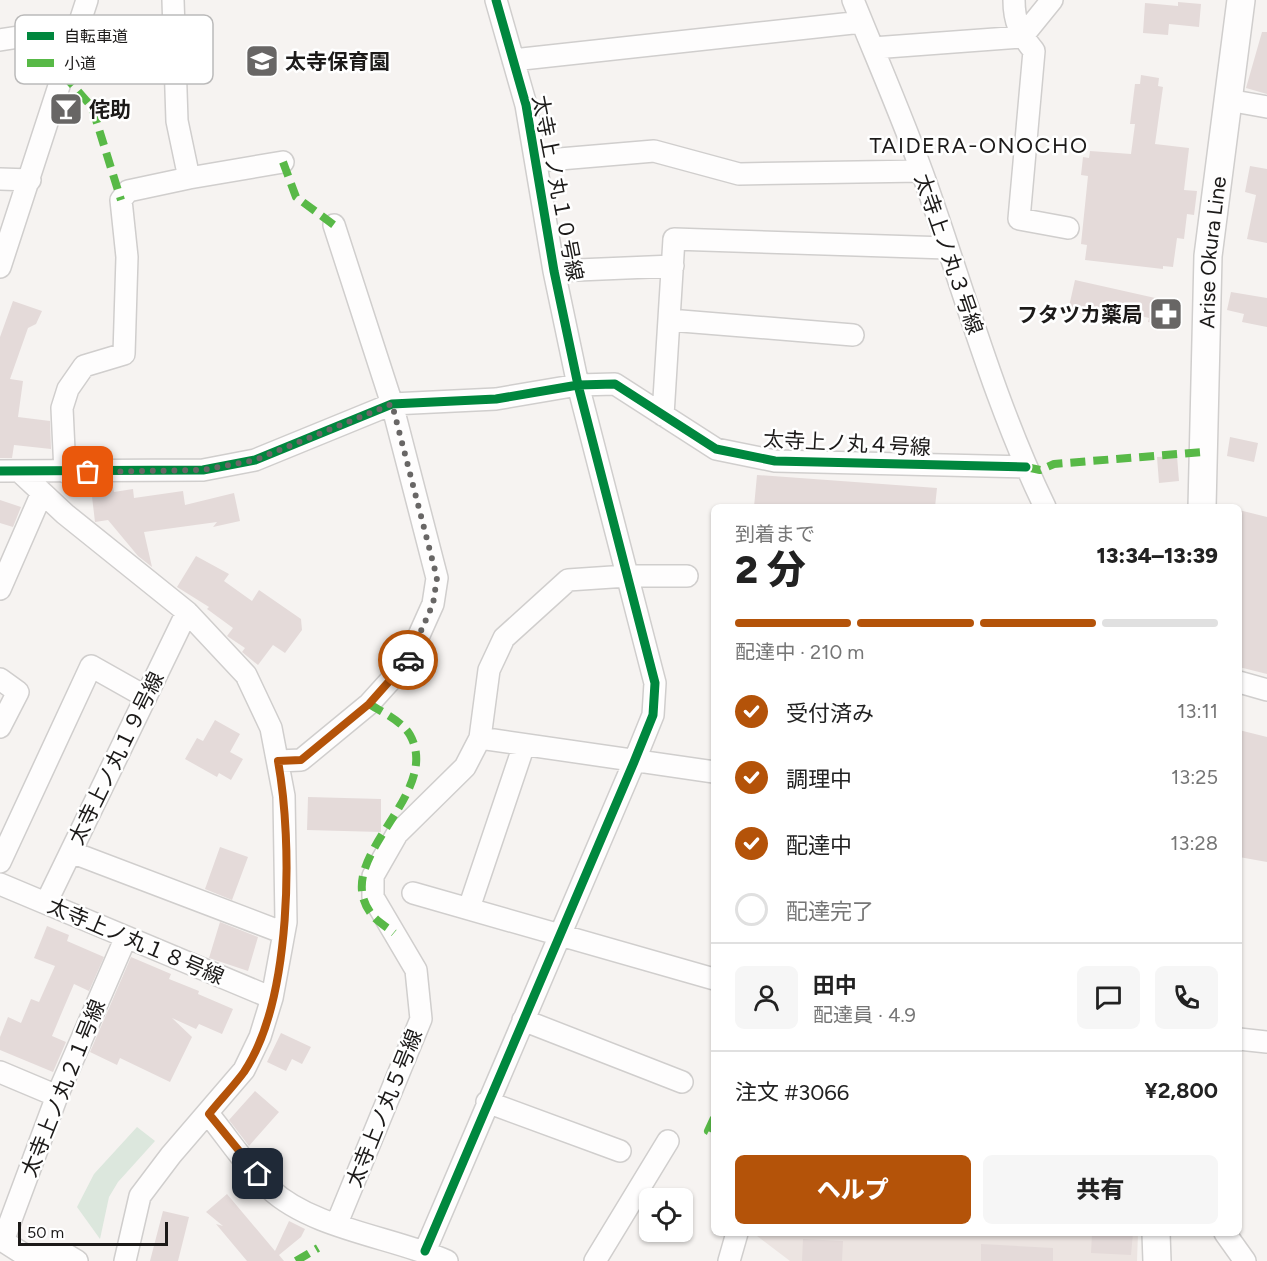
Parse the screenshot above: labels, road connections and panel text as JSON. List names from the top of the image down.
{
  "streets": {
    "main road": ["Arise Okura Line"],
    "street": [
      "太寺上ノ丸１０号線",
      "太寺上ノ丸３号線",
      "太寺上ノ丸４号線",
      "太寺上ノ丸１９号線",
      "太寺上ノ丸１８号線",
      "太寺上ノ丸２１号線",
      "太寺上ノ丸５号線"
    ]
  },
  "crossings": [
    ["太寺上ノ丸１０号線", "太寺上ノ丸４号線"],
    ["太寺上ノ丸１０号線", "太寺上ノ丸５号線"],
    ["太寺上ノ丸３号線", "太寺上ノ丸４号線"],
    ["太寺上ノ丸１９号線", "太寺上ノ丸１８号線"],
    ["太寺上ノ丸１８号線", "太寺上ノ丸２１号線"]
  ],
  "districts": ["TAIDERA-ONOCHO"],
  "places": {
    "school or university": ["太寺保育園"],
    "bar": ["侘助"],
    "pharmacy": ["フタツカ薬局"]
  },
  "legend": ["自転車道", "小道"],
  "scale_bar": "50 m",
  "page": {
    "heading": ["2 分", "到着まで", "13:34–13:39"],
    "panel": [
      "田中",
      "配達員 · 4.9",
      "注文 #3066",
      "¥2,800"
    ],
    "bar": "配達中 · 210 m",
    "list": [
      ["受付済み", "13:11"],
      ["調理中", "13:25"],
      ["配達中", "13:28"],
      "配達完了"
    ],
    "buttons": ["ヘルプ", "共有"],
    "scale": "50 m"
  }
}
